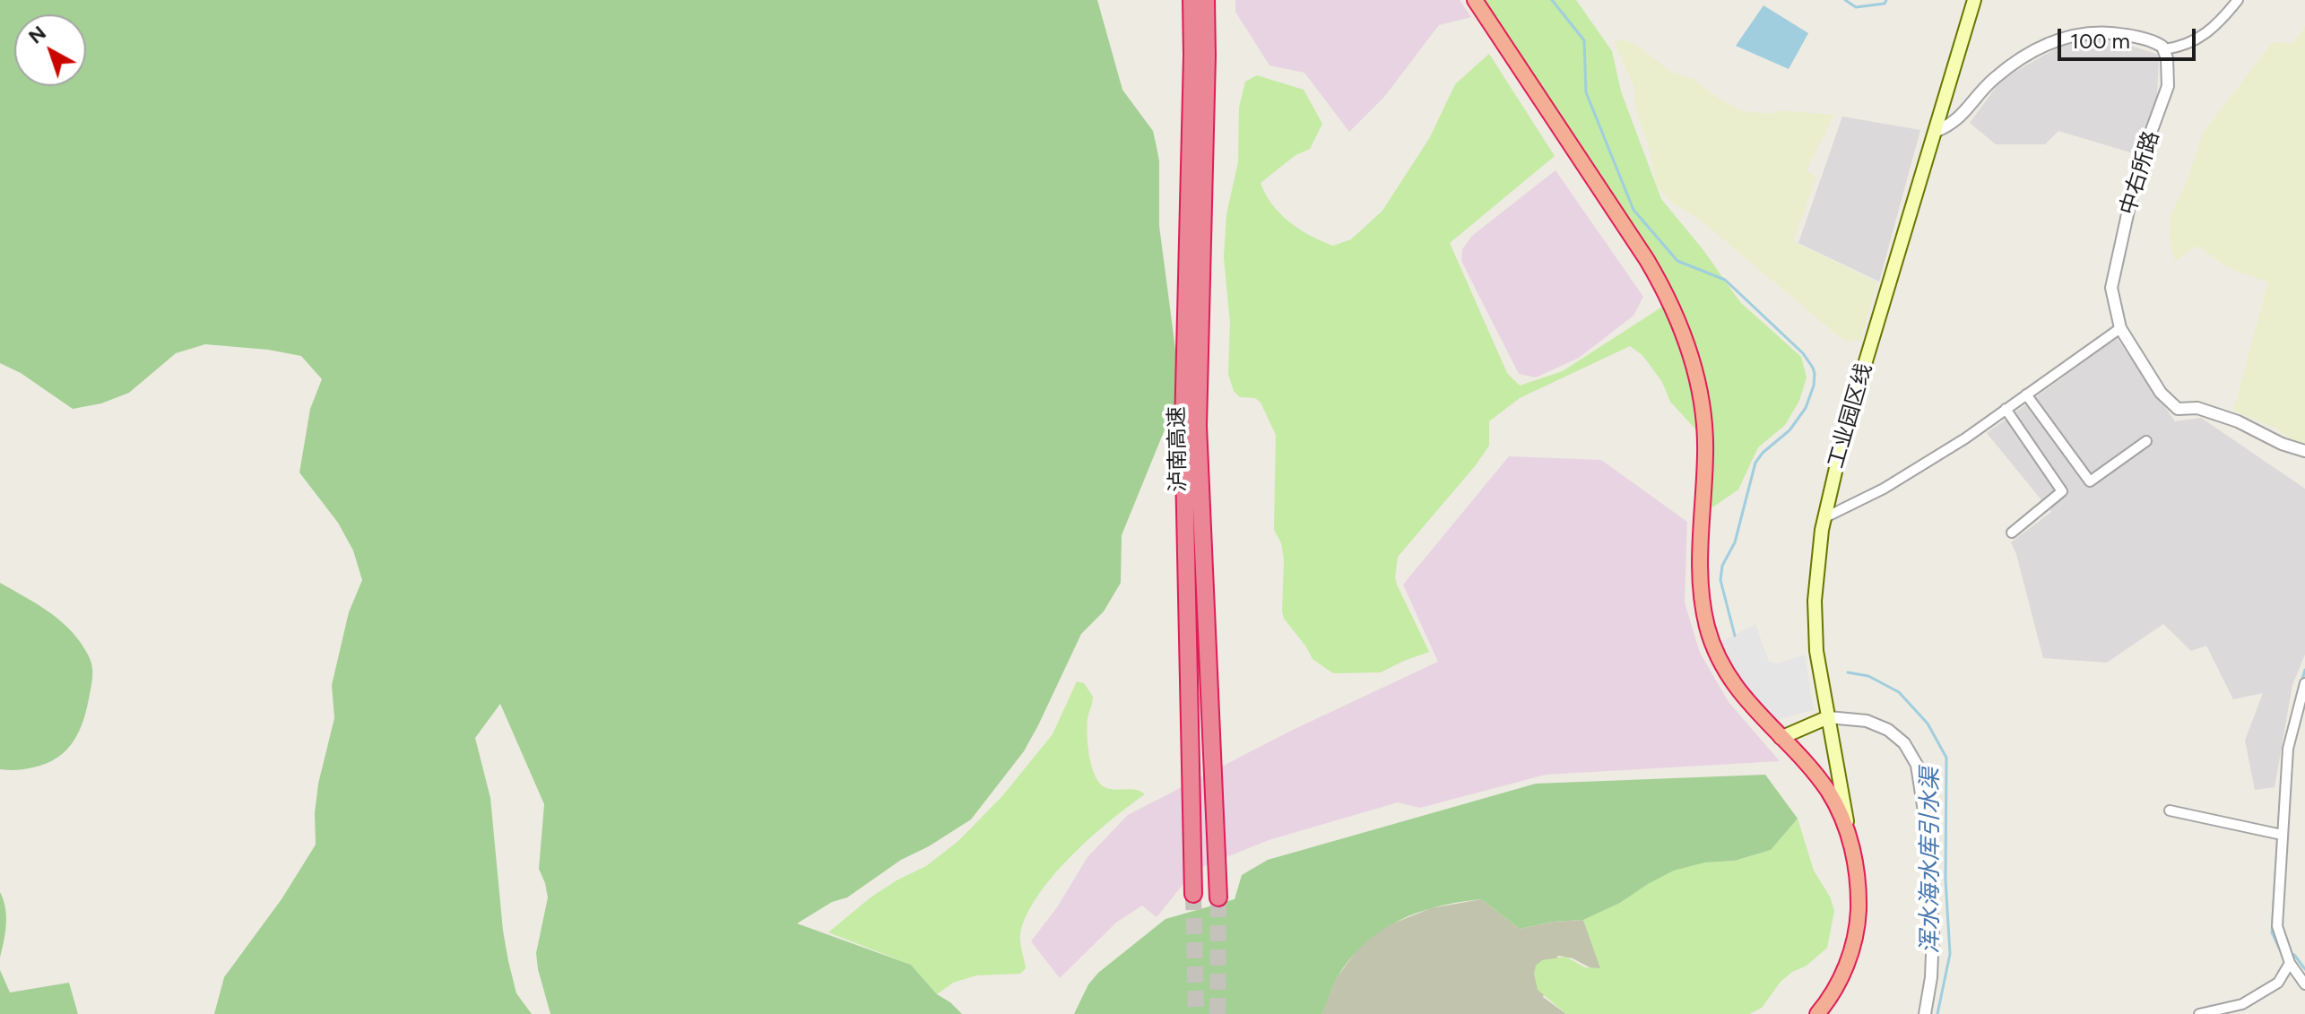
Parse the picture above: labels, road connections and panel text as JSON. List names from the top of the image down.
{
  "streets": {
    "highway": ["泸南高速"],
    "main road": ["工业园区线"],
    "street": ["中右所路"]
  },
  "water": ["浑水海水库引水渠"],
  "scale_bar": "100 m",
  "north": "top left"
}
